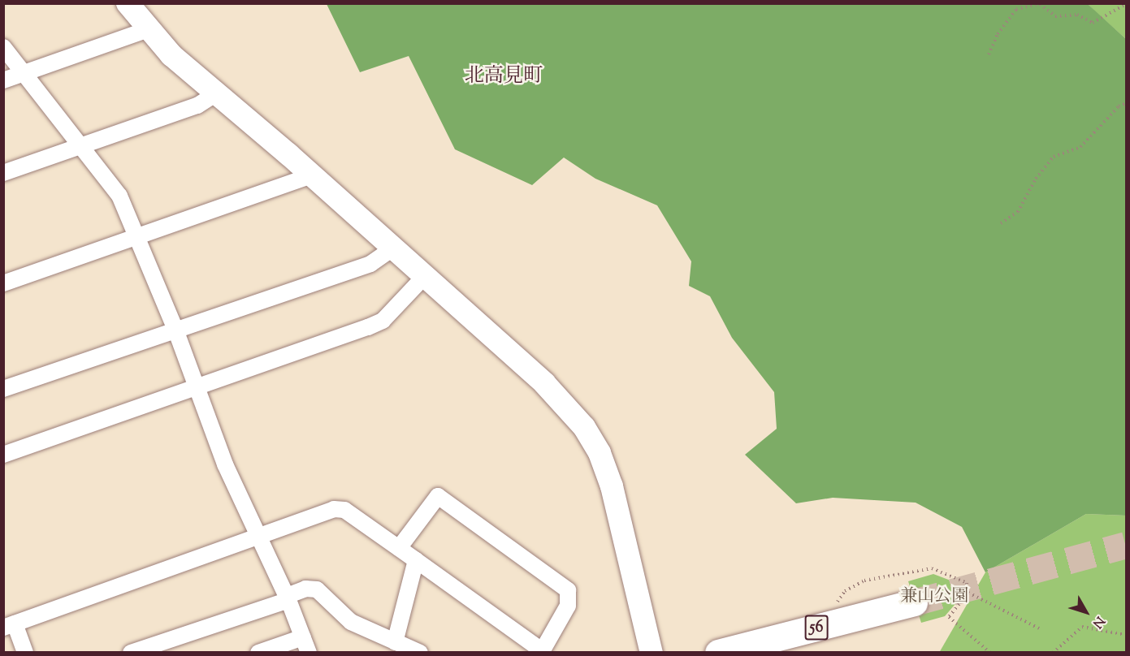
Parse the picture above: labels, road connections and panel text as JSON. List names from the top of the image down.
{
  "streets": {
    "highway": ["56"]
  },
  "districts": ["北高見町"],
  "parks": ["兼山公園"],
  "north": "bottom right"
}
